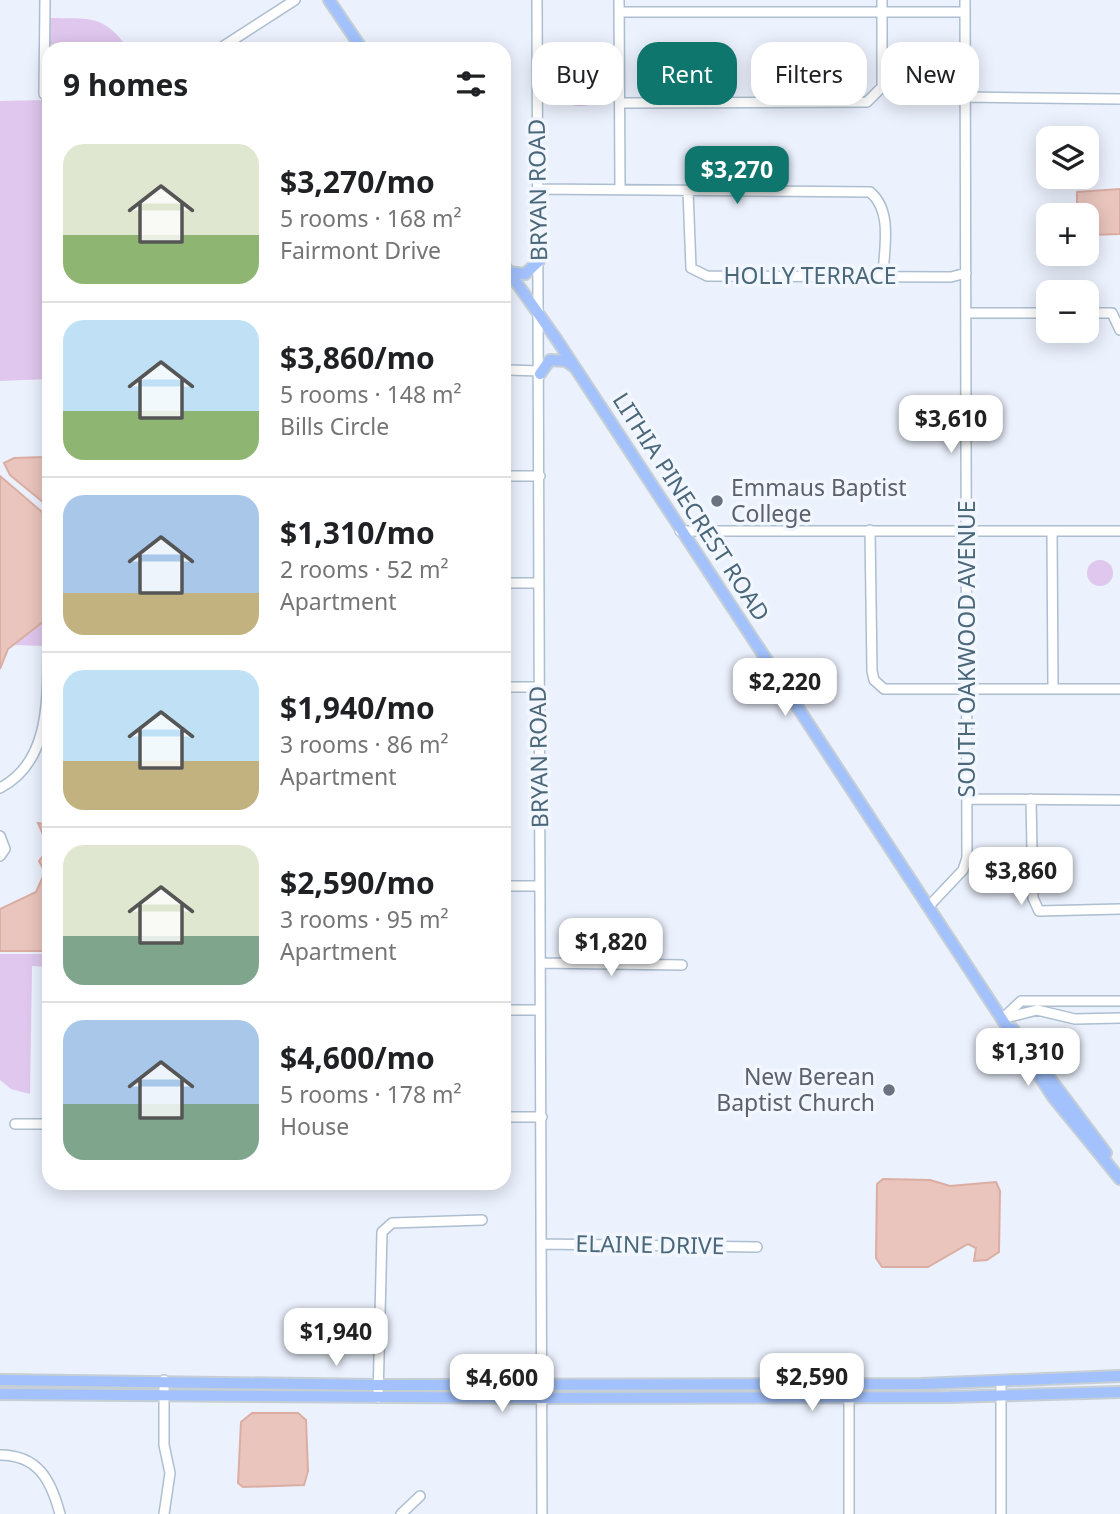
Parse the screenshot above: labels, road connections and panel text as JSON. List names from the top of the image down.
{
  "streets": {
    "main road": ["LITHIA PINECREST ROAD"],
    "street": [
      "BRYAN ROAD",
      "HOLLY TERRACE",
      "SOUTH OAKWOOD AVENUE",
      "ELAINE DRIVE"
    ]
  },
  "crossings": [
    ["BRYAN ROAD", "LITHIA PINECREST ROAD"],
    ["BRYAN ROAD", "ELAINE DRIVE"],
    ["HOLLY TERRACE", "SOUTH OAKWOOD AVENUE"],
    ["LITHIA PINECREST ROAD", "SOUTH OAKWOOD AVENUE"]
  ],
  "places": ["Emmaus Baptist College", "New Berean Baptist Church"],
  "page": {
    "chip": [
      "Buy",
      "Rent",
      "Filters",
      "New"
    ],
    "heading": "9 homes",
    "map_buttons": ["+", "−"],
    "list": [
      {
        "name": "$3,270/mo",
        "note": "5 rooms · 168 m² · Fairmont Drive"
      },
      {
        "name": "$3,860/mo",
        "note": "5 rooms · 148 m² · Bills Circle"
      },
      {
        "name": "$1,310/mo",
        "note": "2 rooms · 52 m² · Apartment"
      },
      {
        "name": "$1,940/mo",
        "note": "3 rooms · 86 m² · Apartment"
      },
      {
        "name": "$2,590/mo",
        "note": "3 rooms · 95 m² · Apartment"
      },
      {
        "name": "$4,600/mo",
        "note": "5 rooms · 178 m² · House"
      }
    ],
    "price": [
      "$3,270",
      "$3,610",
      "$2,220",
      "$3,860",
      "$1,820",
      "$1,310",
      "$1,940",
      "$2,590",
      "$4,600"
    ]
  }
}
